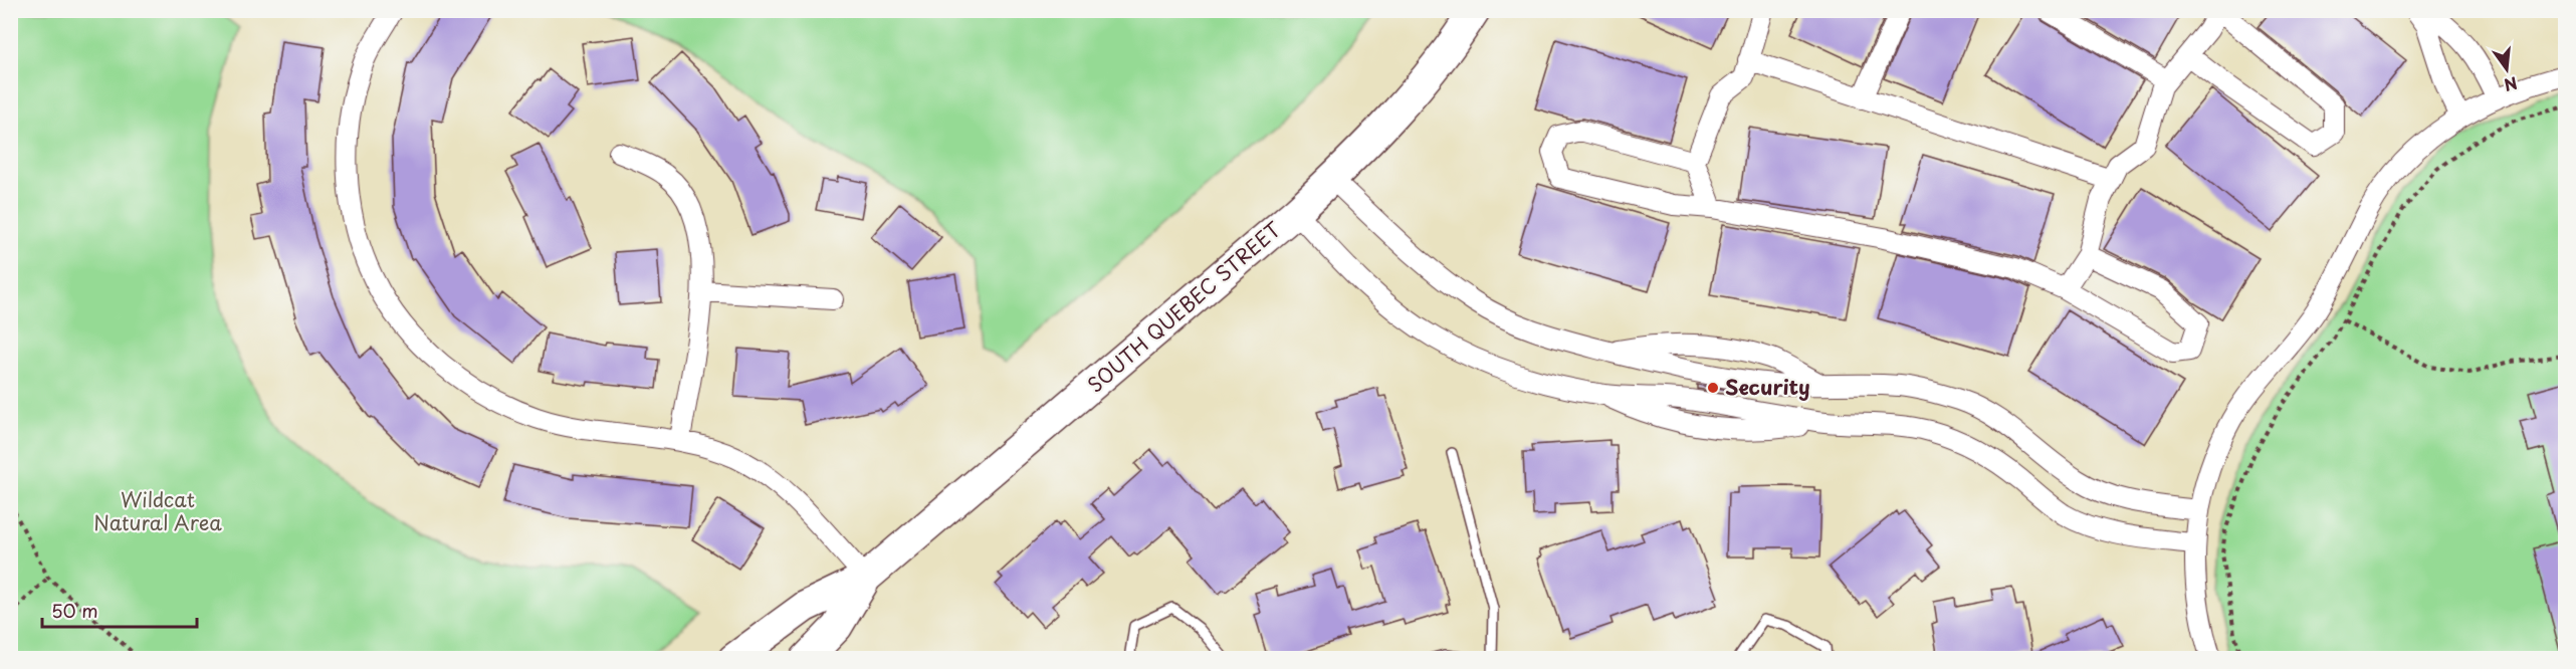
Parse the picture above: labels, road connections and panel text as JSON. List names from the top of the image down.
{
  "streets": {
    "main road": ["SOUTH QUEBEC STREET"]
  },
  "parks": ["Wildcat Natural Area"],
  "places": ["Security"],
  "scale_bar": "50 m",
  "north": "bottom"
}
